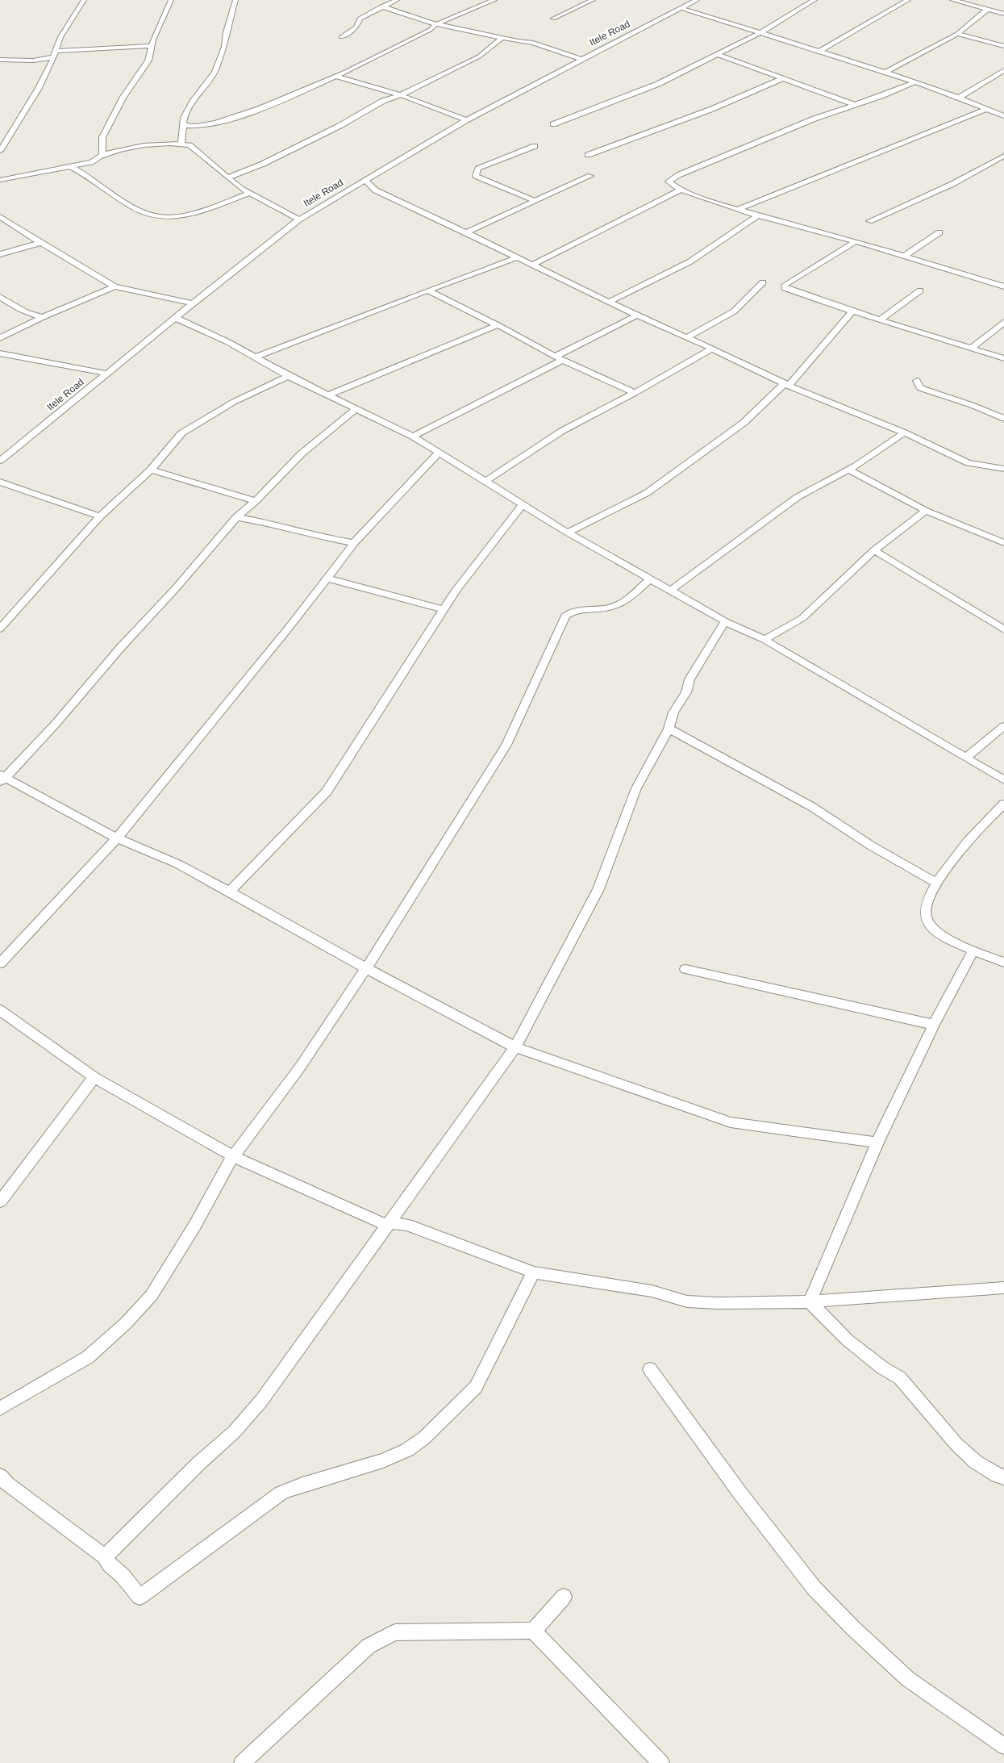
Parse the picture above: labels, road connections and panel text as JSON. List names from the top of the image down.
{
  "streets": {
    "street": ["Itele Road"]
  }
}
